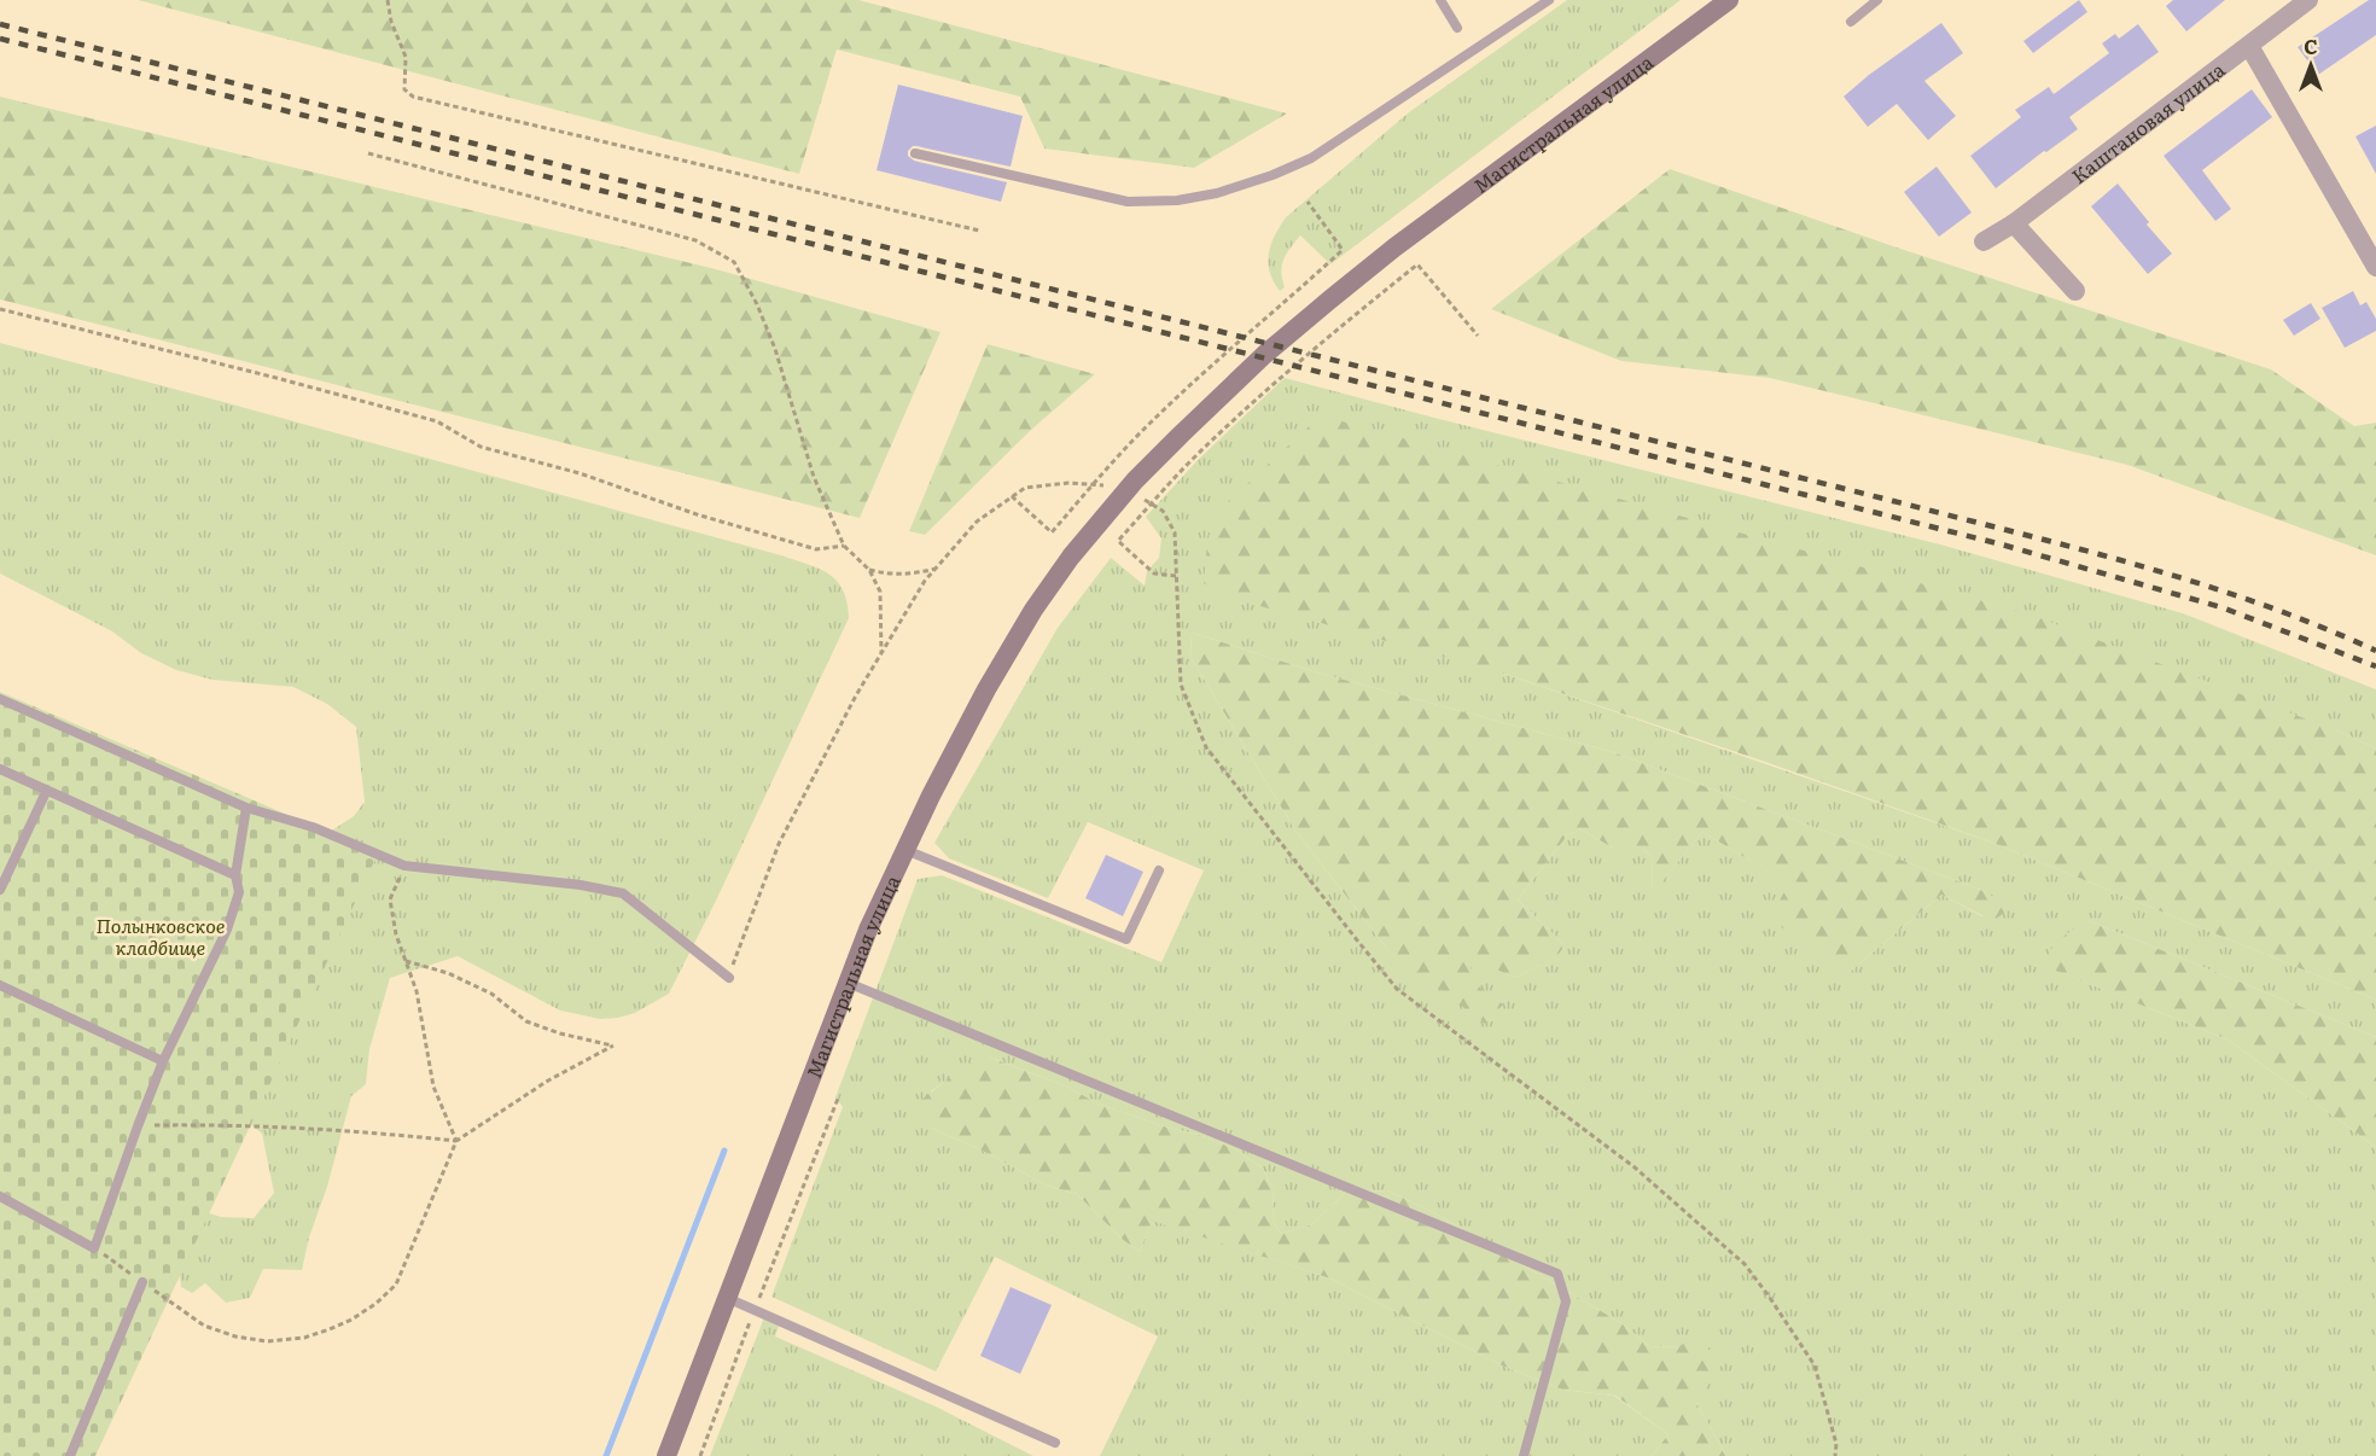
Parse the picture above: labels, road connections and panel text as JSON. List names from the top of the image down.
{
  "streets": {
    "main road": ["Магистральная улица"],
    "street": ["Каштановая улица"]
  },
  "parks": ["Полынковское кладбище"],
  "north": "top"
}
